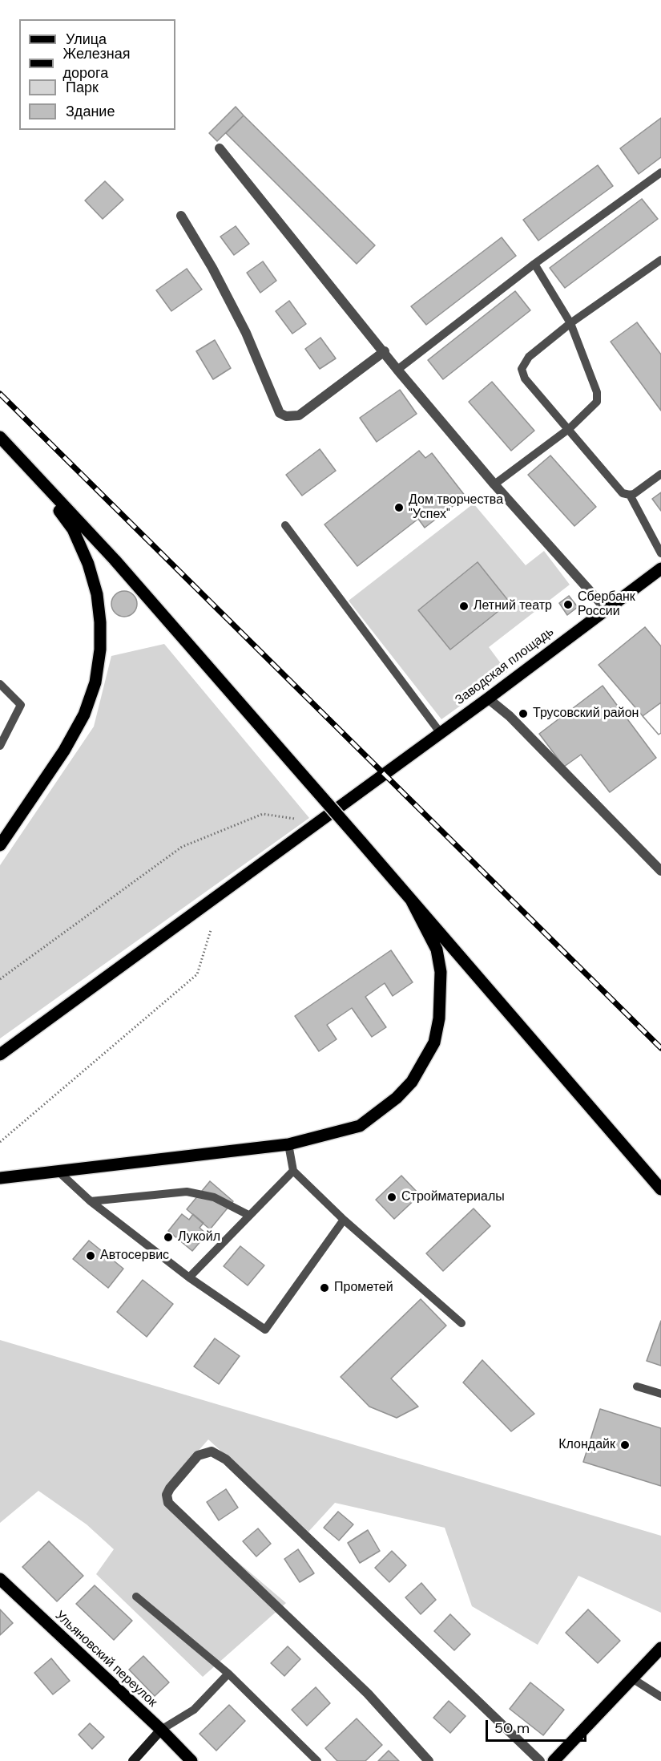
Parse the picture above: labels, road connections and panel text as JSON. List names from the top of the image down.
{
  "streets": {
    "main road": ["Заводская площадь", "Ульяновский переулок"]
  },
  "places": [
    "Дом творчества \"Успех\"",
    "Сбербанк России",
    "Летний театр",
    "Трусовский район",
    "Стройматериалы",
    "Лукойл",
    "Автосервис",
    "Прометей",
    "Клондайк"
  ],
  "legend": [
    "Улица",
    "Железная дорога",
    "Парк",
    "Здание"
  ],
  "scale_bar": "50 m"
}
